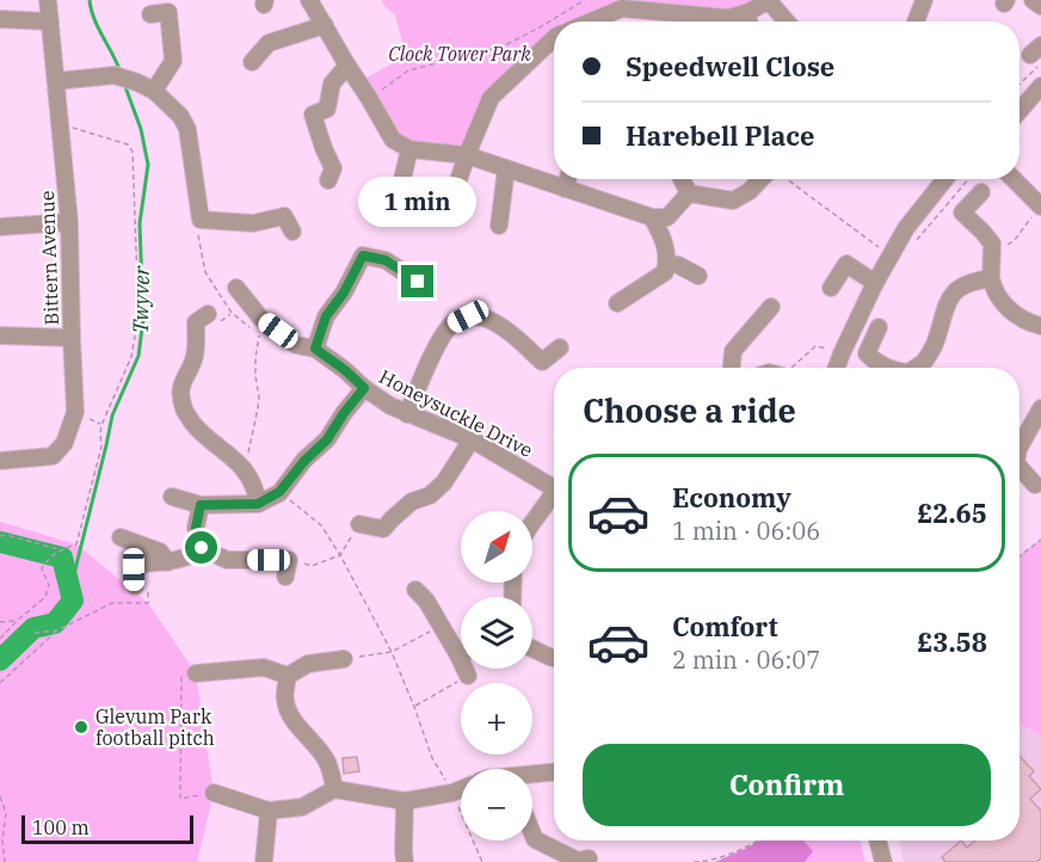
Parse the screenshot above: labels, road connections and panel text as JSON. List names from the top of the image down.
{
  "streets": {
    "street": ["Bittern Avenue", "Honeysuckle Drive"]
  },
  "water": ["Twyver"],
  "parks": ["Clock Tower Park"],
  "places": ["Glevum Park football pitch"],
  "scale_bar": "100 m",
  "north": "top right",
  "page": {
    "banner": ["Speedwell Close", "Harebell Place"],
    "bubble": "1 min",
    "heading": "Choose a ride",
    "list": [
      {
        "name": "Economy",
        "note": "1 min · 06:06",
        "value": "£2.65"
      },
      {
        "name": "Comfort",
        "note": "2 min · 06:07",
        "value": "£3.58"
      }
    ],
    "map_buttons": ["+", "−"],
    "buttons": "Confirm",
    "scale": "100 m"
  }
}
